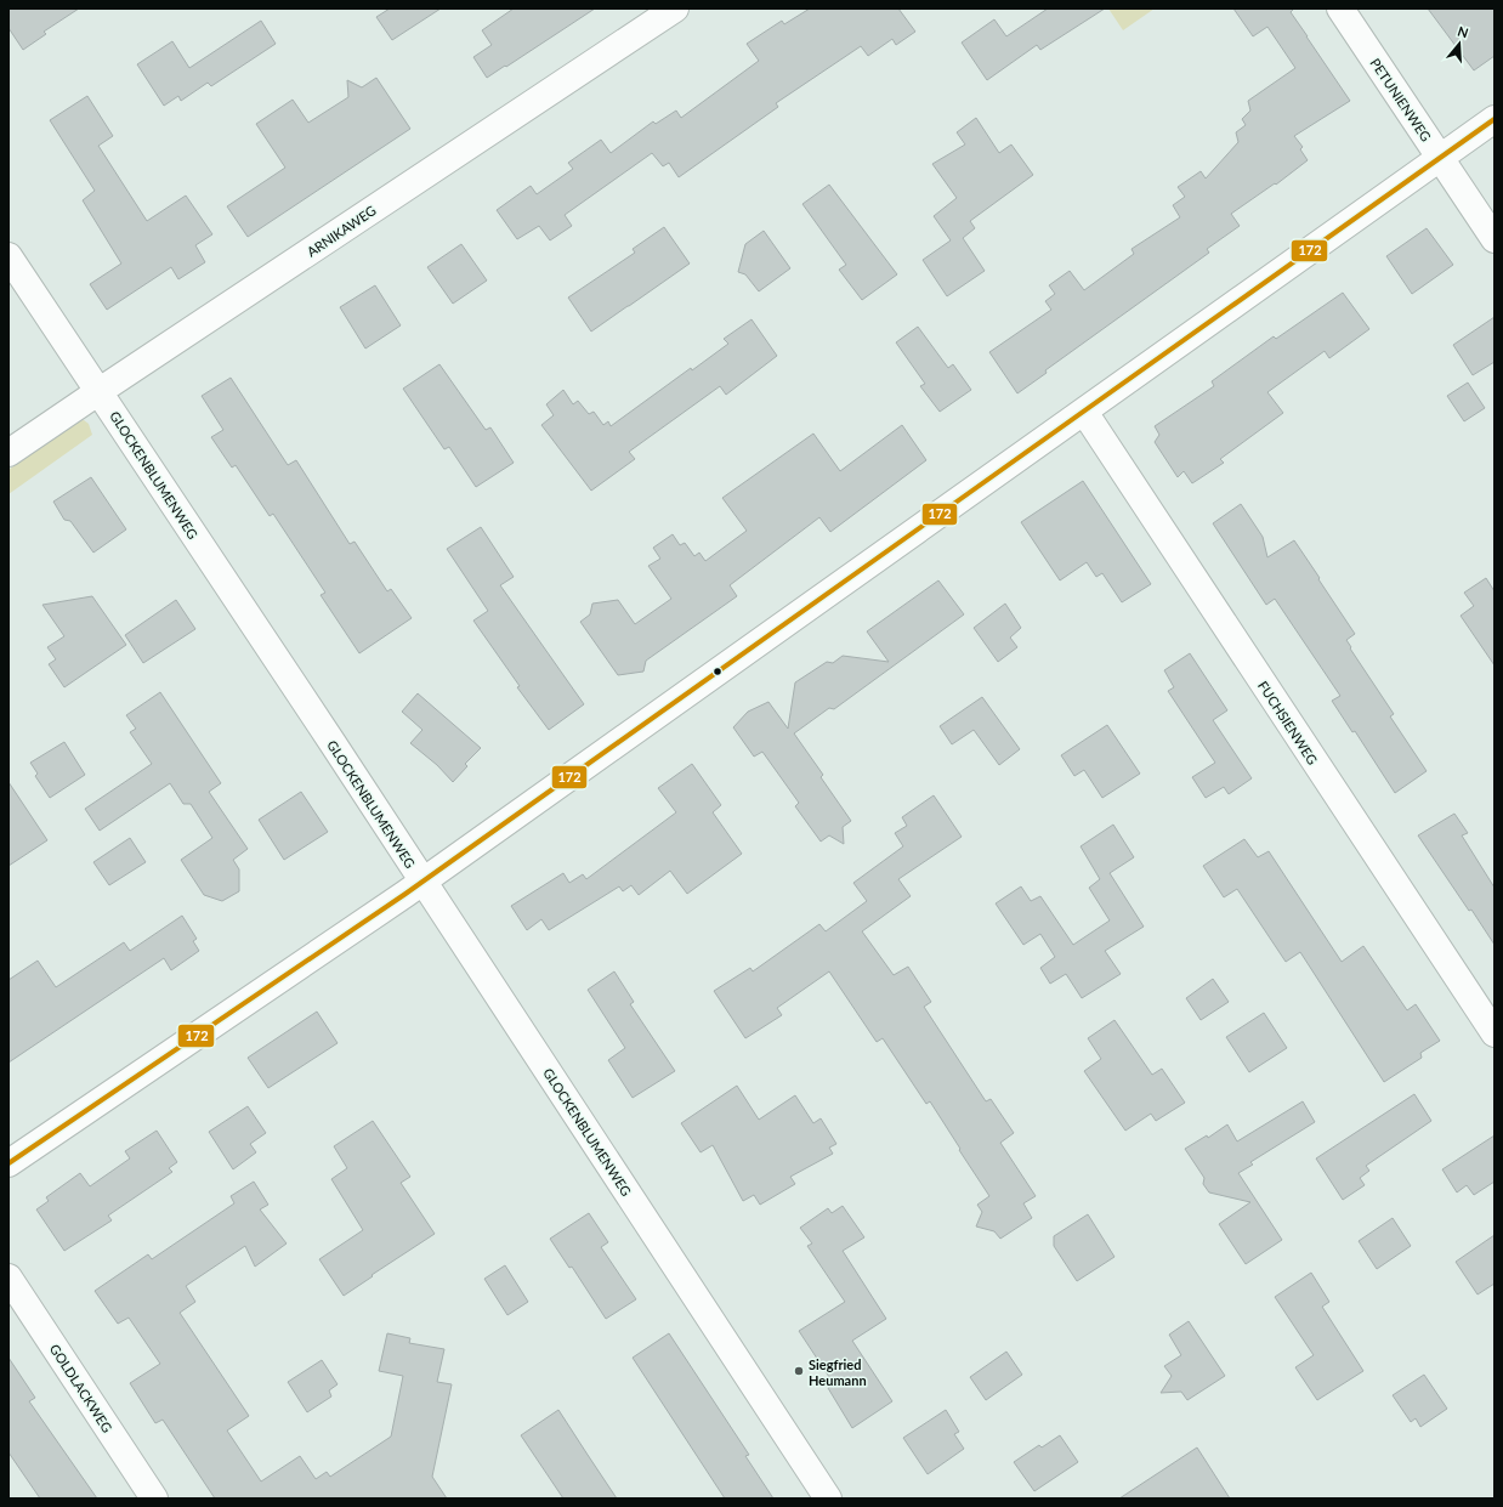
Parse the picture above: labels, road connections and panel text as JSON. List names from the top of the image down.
{
  "streets": {
    "street": [
      "PETUNIENWEG",
      "ARNIKAWEG",
      "GLOCKENBLUMENWEG",
      "FUCHSIENWEG",
      "GOLDLACKWEG"
    ]
  },
  "crossings": [
    ["ARNIKAWEG", "GLOCKENBLUMENWEG"]
  ],
  "places": ["Siegfried Heumann"],
  "lines": ["transit line 172"],
  "north": "top"
}
